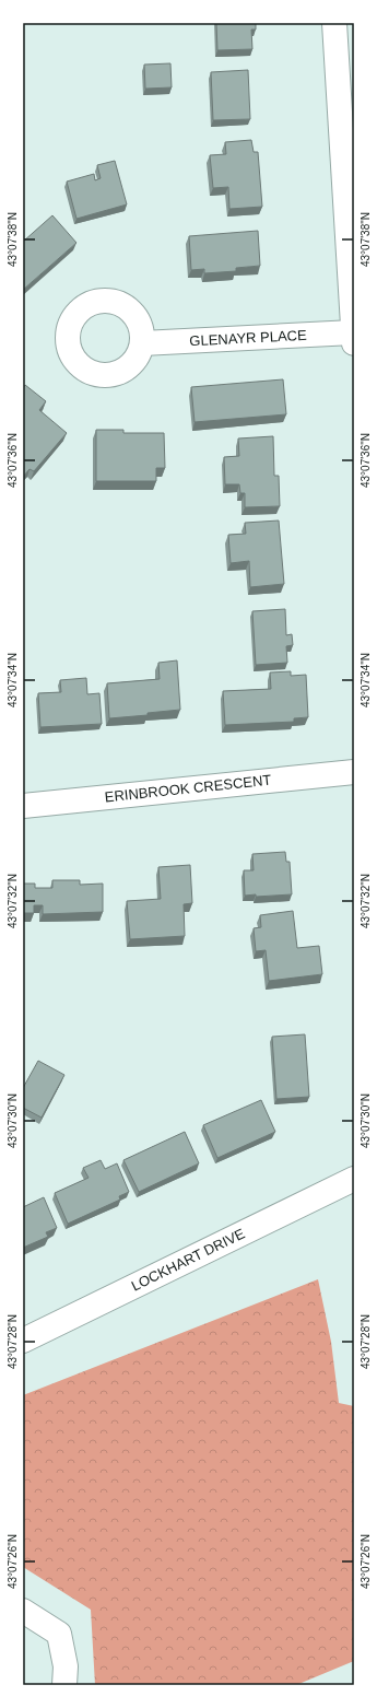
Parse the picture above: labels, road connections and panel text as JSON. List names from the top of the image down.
{
  "streets": {
    "street": ["GLENAYR PLACE", "ERINBROOK CRESCENT", "LOCKHART DRIVE"]
  },
  "coordinates": [
    "43°07'38\"N",
    "43°07'36\"N",
    "43°07'34\"N",
    "43°07'32\"N",
    "43°07'30\"N",
    "43°07'28\"N",
    "43°07'26\"N"
  ]
}
